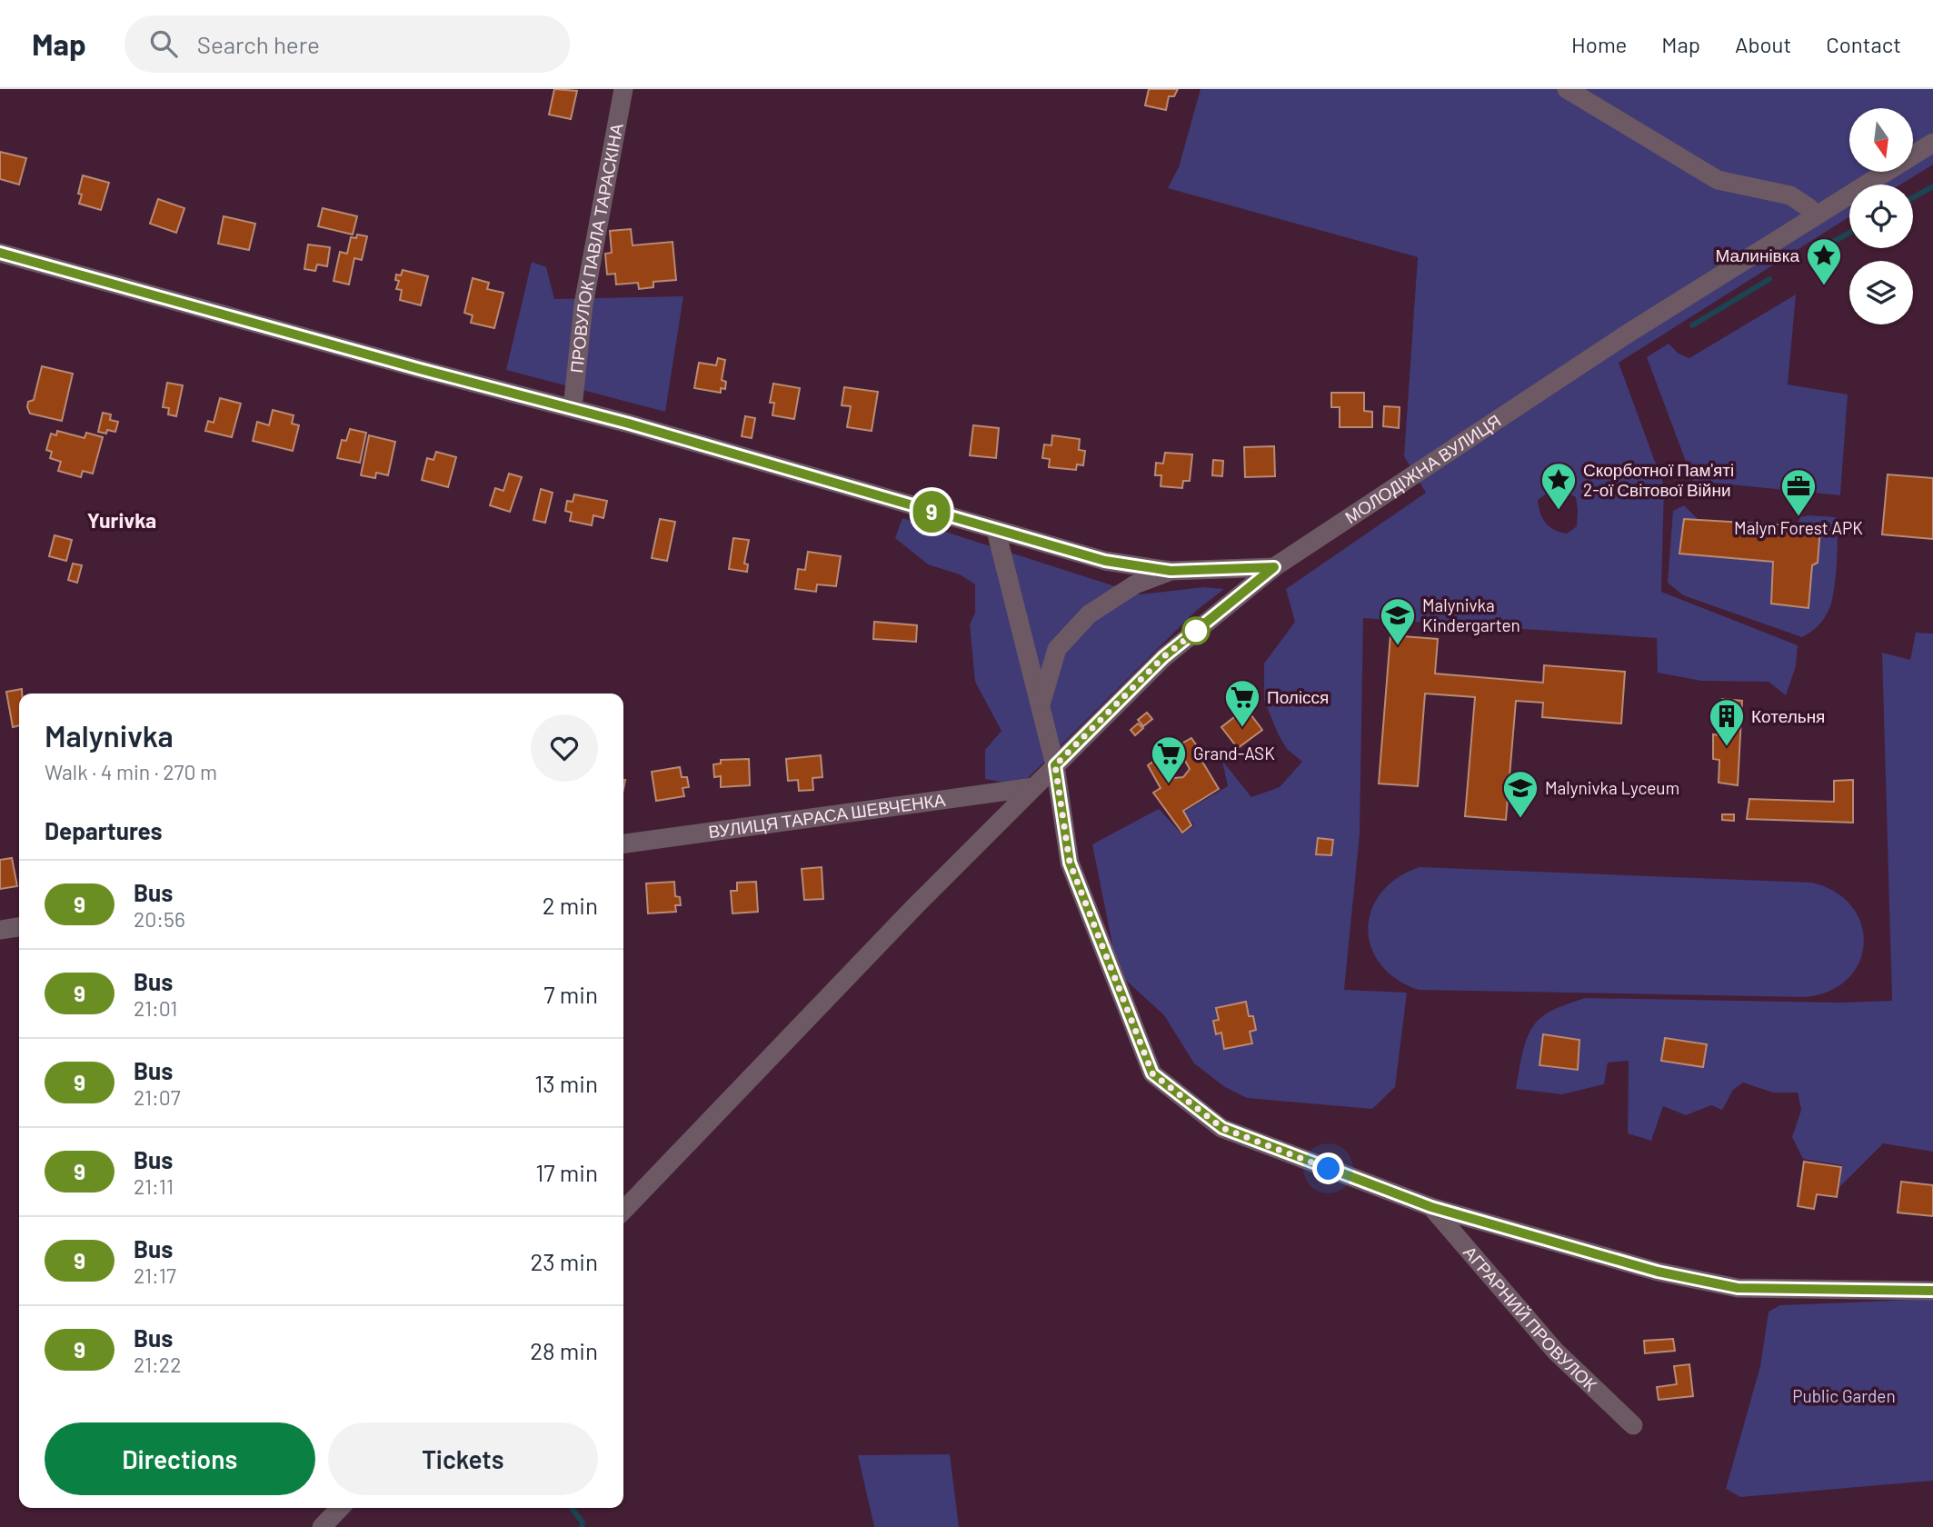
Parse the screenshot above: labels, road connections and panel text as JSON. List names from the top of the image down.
{
  "streets": {
    "street": [
      "ПРОВУЛОК ПАВЛА ТАРАСКІНА",
      "МОЛОДІЖНА ВУЛИЦЯ",
      "ВУЛИЦЯ ТАРАСА ШЕВЧЕНКА",
      "АГРАРНИЙ ПРОВУЛОК"
    ]
  },
  "crossings": [
    ["МОЛОДІЖНА ВУЛИЦЯ", "ВУЛИЦЯ ТАРАСА ШЕВЧЕНКА"]
  ],
  "districts": ["Yurivka"],
  "parks": ["Public Garden"],
  "places": {
    "place": ["Малинівка", "Скорботної Пам'яті 2-ої Світової Війни"],
    "office": ["Malyn Forest APK"],
    "school or university": ["Malynivka Kindergarten", "Malynivka Lyceum"],
    "supermarket": ["Полісся", "Grand-ASK"],
    "building": ["Котельня"]
  },
  "lines": ["bus line 9"],
  "north": "bottom",
  "page": {
    "header": "Map",
    "search": "Search here",
    "nav": [
      "Home",
      "Map",
      "About",
      "Contact"
    ],
    "on_map": "9",
    "heading": [
      ["Malynivka", "Walk · 4 min · 270 m"],
      "Departures"
    ],
    "list": [
      {
        "mark": "9",
        "name": "Bus",
        "note": "20:56",
        "value": "2 min"
      },
      {
        "mark": "9",
        "name": "Bus",
        "note": "21:01",
        "value": "7 min"
      },
      {
        "mark": "9",
        "name": "Bus",
        "note": "21:07",
        "value": "13 min"
      },
      {
        "mark": "9",
        "name": "Bus",
        "note": "21:11",
        "value": "17 min"
      },
      {
        "mark": "9",
        "name": "Bus",
        "note": "21:17",
        "value": "23 min"
      },
      {
        "mark": "9",
        "name": "Bus",
        "note": "21:22",
        "value": "28 min"
      }
    ],
    "buttons": ["Directions", "Tickets"]
  }
}
